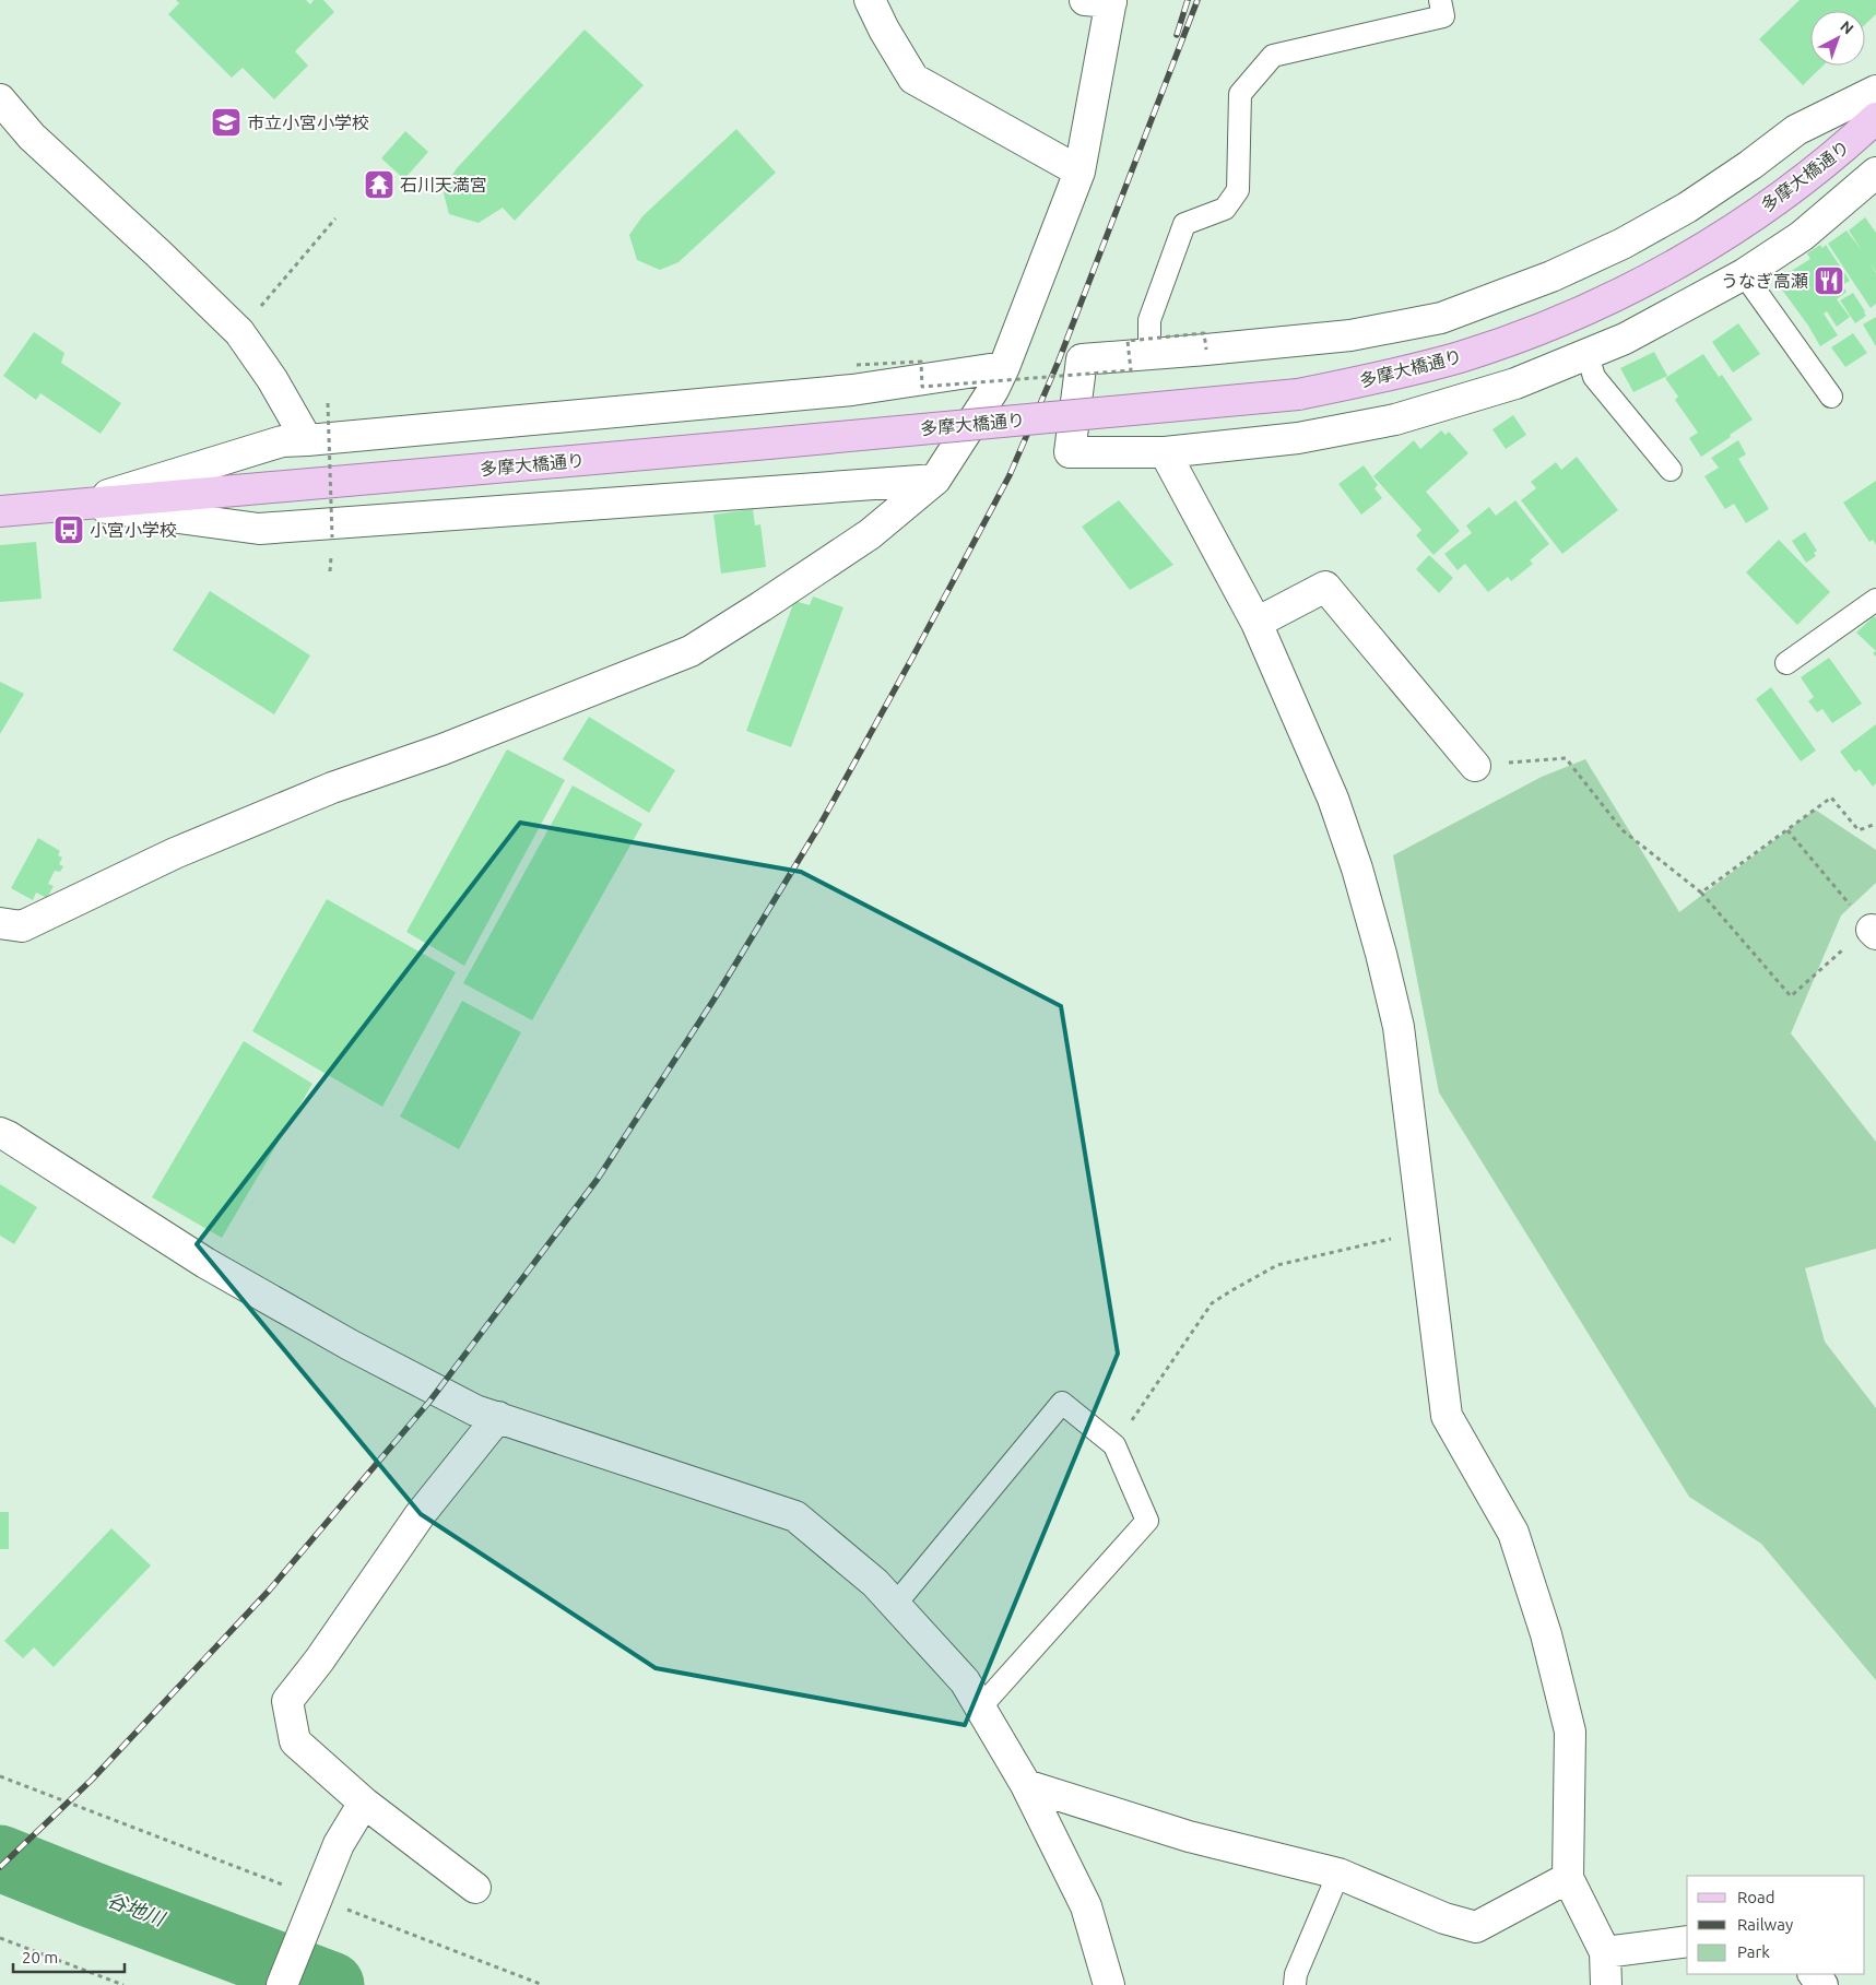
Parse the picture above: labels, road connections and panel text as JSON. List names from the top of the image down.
{
  "streets": {
    "main road": ["多摩大橋通り"]
  },
  "water": ["谷地川"],
  "places": {
    "school or university": ["市立小宮小学校"],
    "temple": ["石川天満宮"],
    "restaurant": ["うなぎ高瀬"],
    "bus stop": ["小宮小学校"]
  },
  "legend": ["Road", "Railway", "Park"],
  "scale_bar": "20 m",
  "north": "top right"
}
